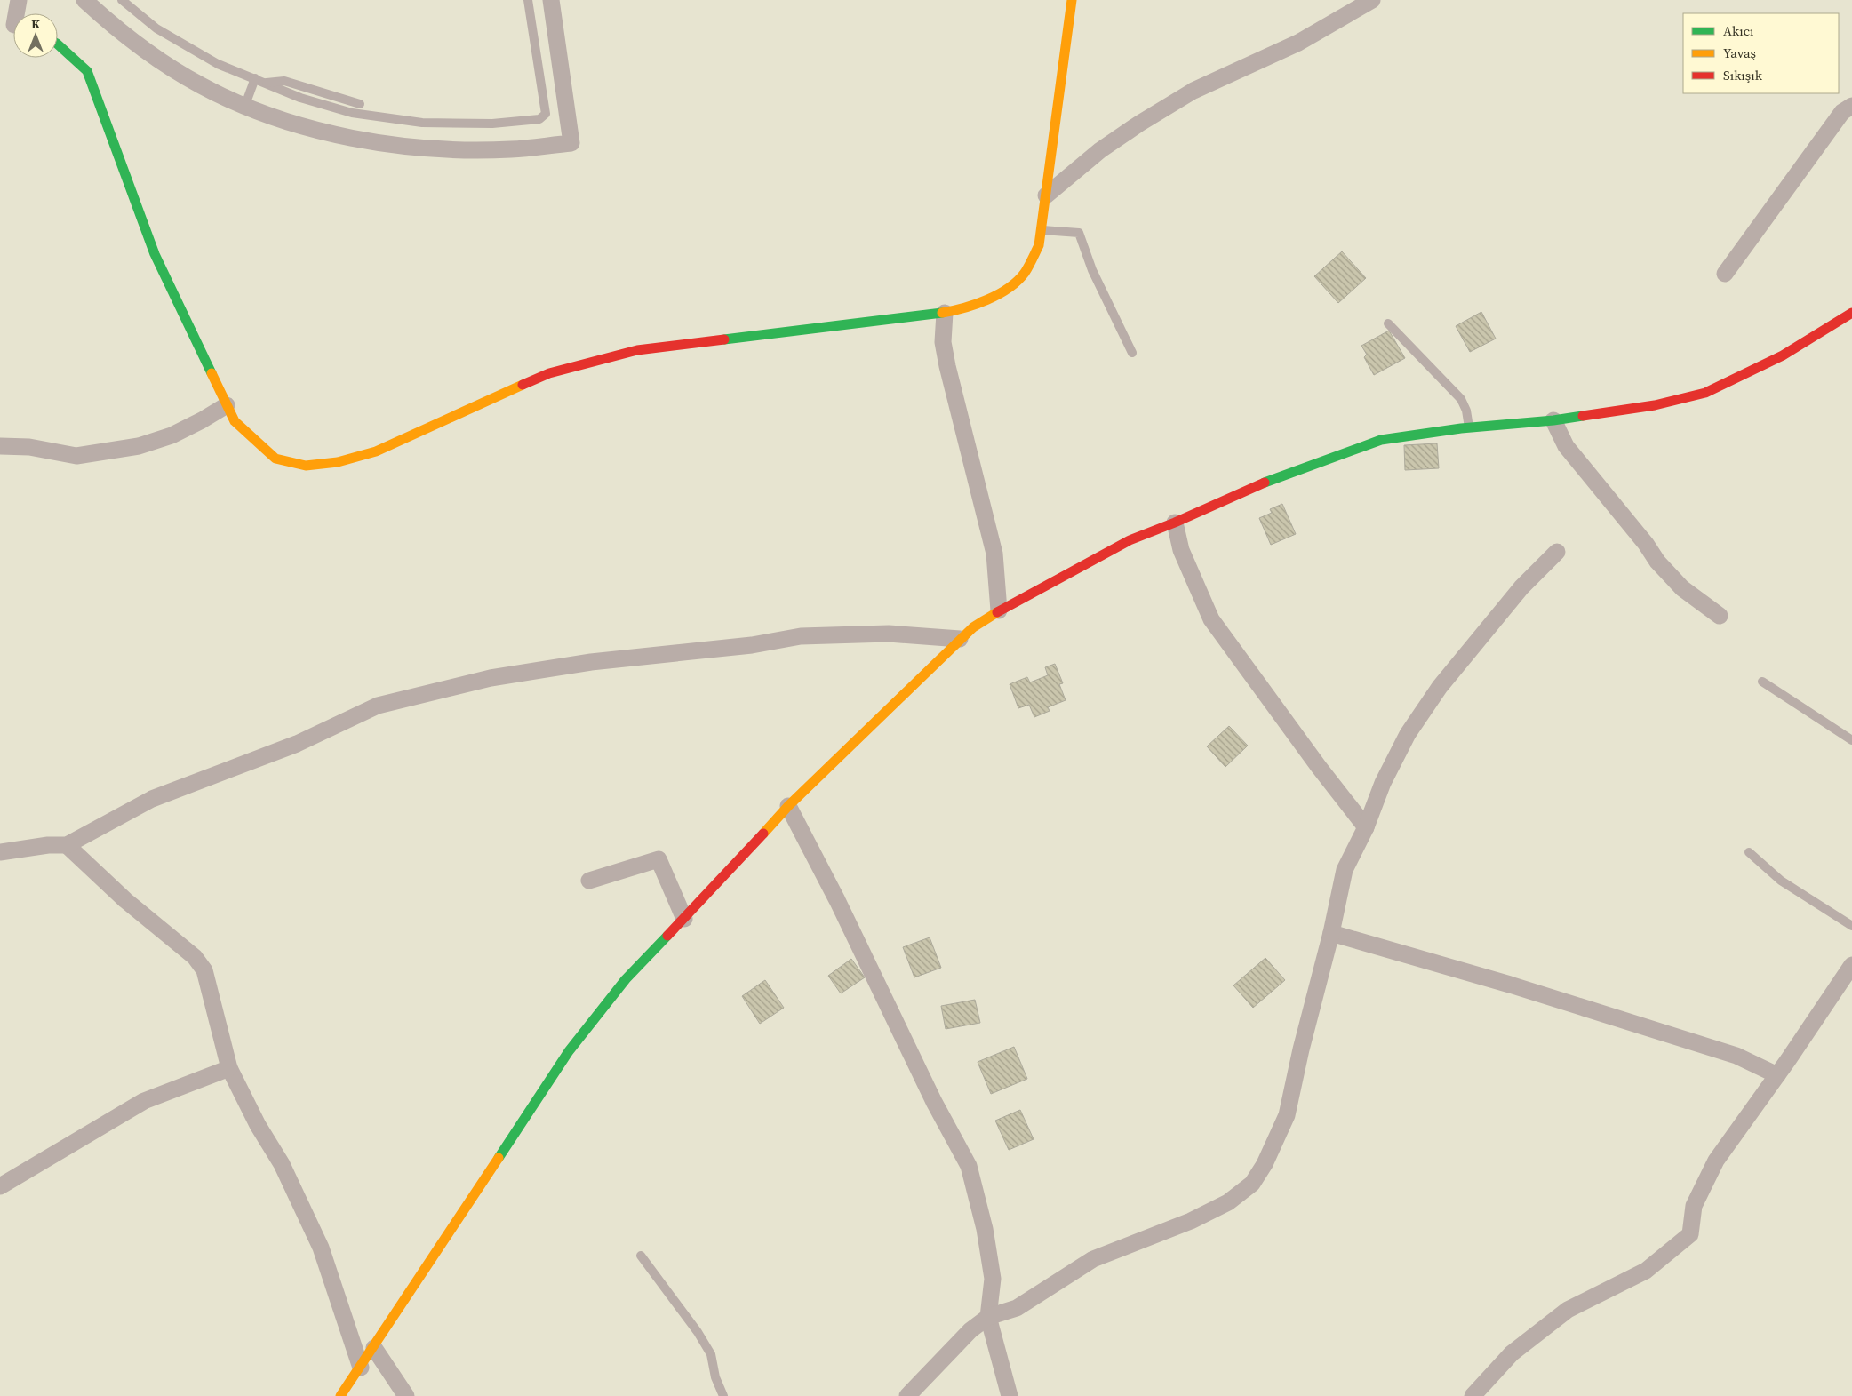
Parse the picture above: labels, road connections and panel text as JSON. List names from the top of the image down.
{
  "legend": ["Akıcı", "Yavaş", "Sıkışık"],
  "north": "top"
}
